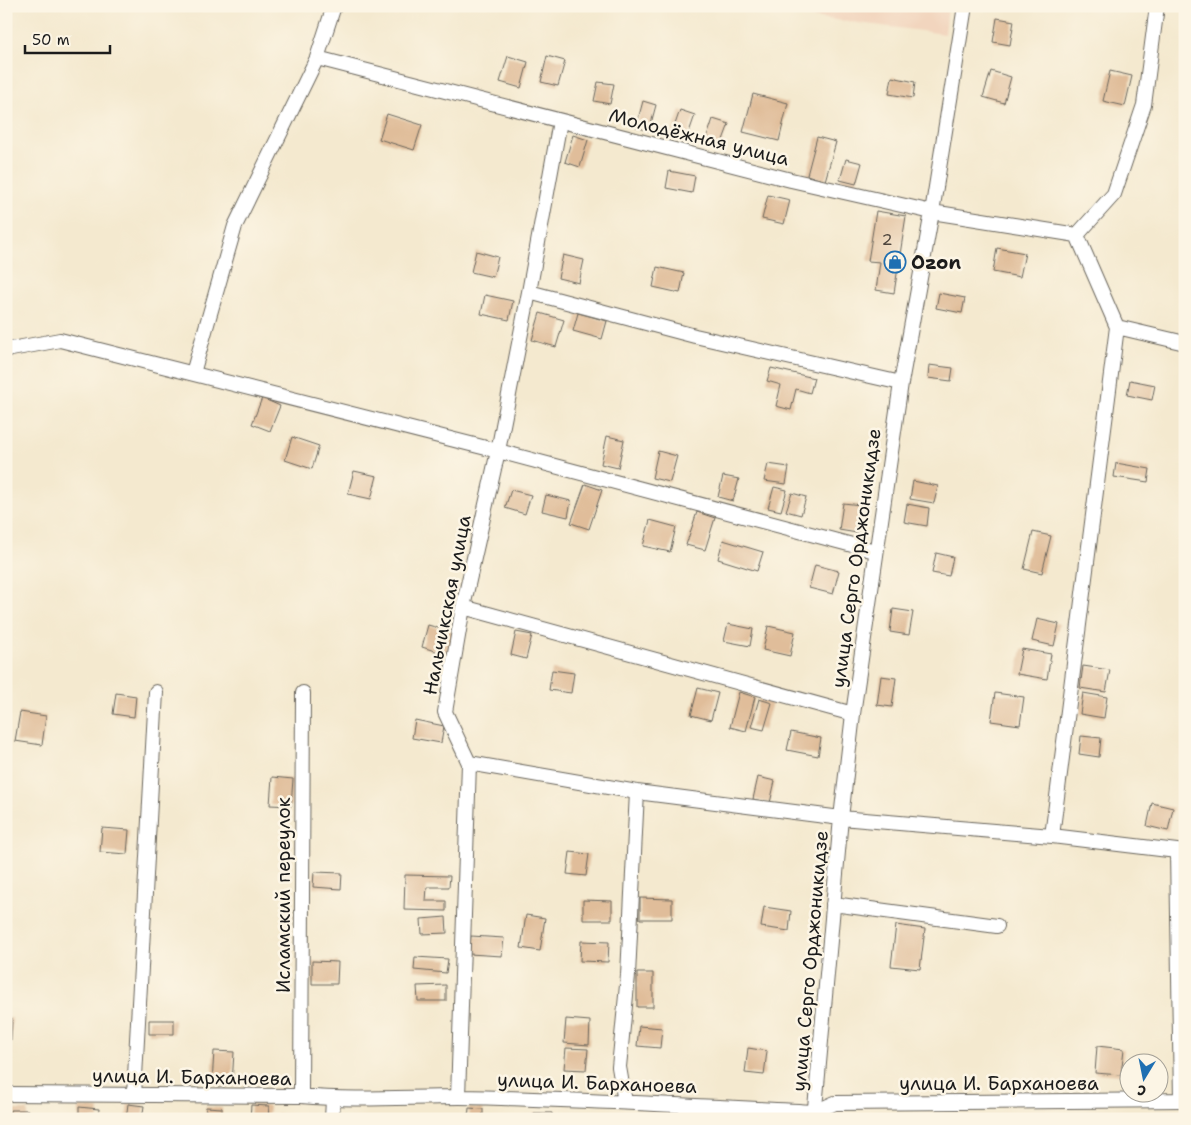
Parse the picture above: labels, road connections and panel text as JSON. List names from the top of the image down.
{
  "streets": {
    "street": [
      "Молодёжная улица",
      "улица Серго Орджоникидзе",
      "Нальчикская улица",
      "Исламский переулок",
      "улица И. Барханоева"
    ]
  },
  "crossings": [
    ["Молодёжная улица", "улица Серго Орджоникидзе"],
    ["Молодёжная улица", "Нальчикская улица"],
    ["улица Серго Орджоникидзе", "улица И. Барханоева"],
    ["Нальчикская улица", "улица И. Барханоева"],
    ["Исламский переулок", "улица И. Барханоева"]
  ],
  "places": {
    "shop": ["Ozon"]
  },
  "house_numbers": ["2"],
  "scale_bar": "50 m",
  "north": "bottom"
}
